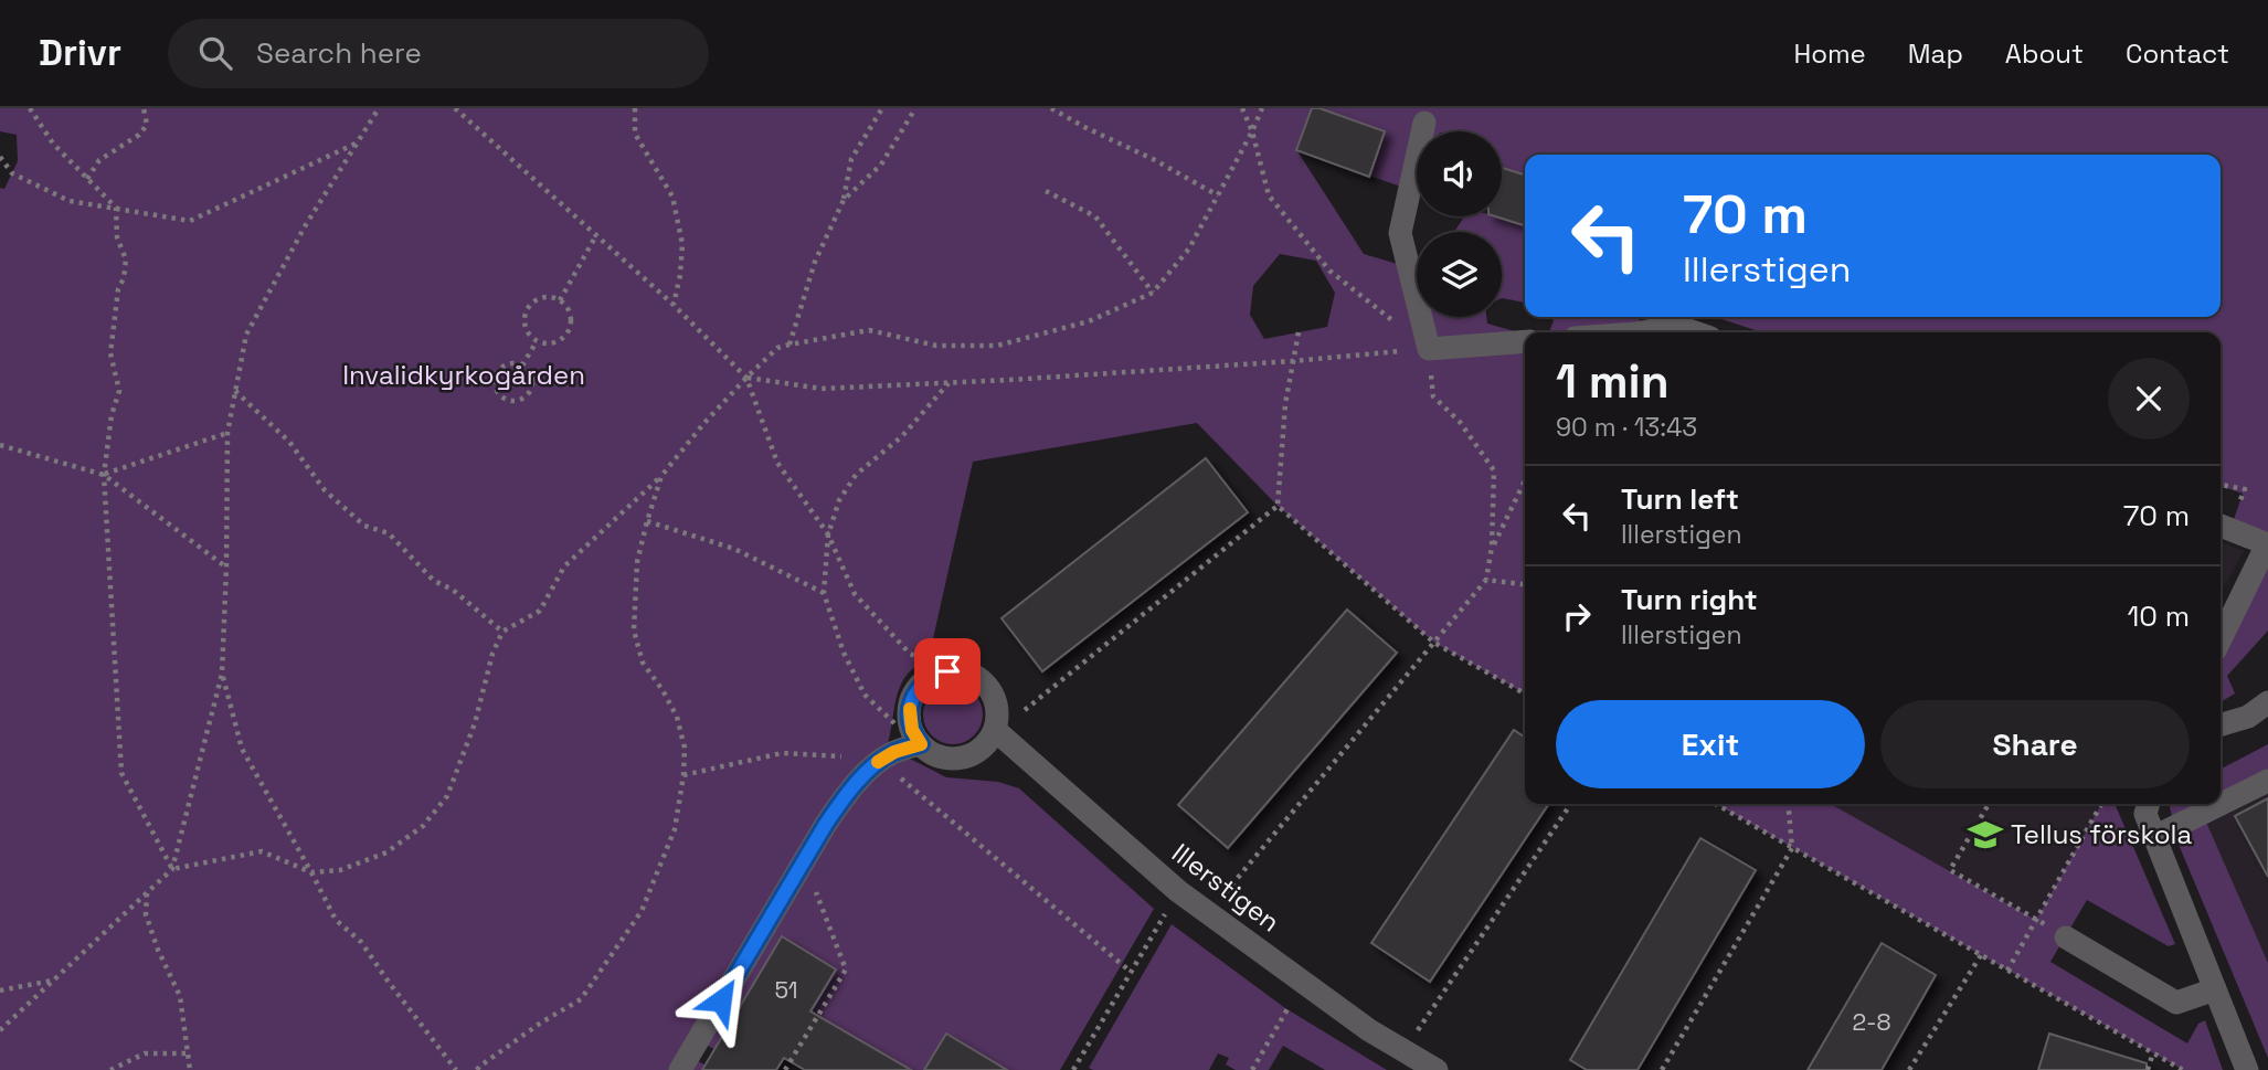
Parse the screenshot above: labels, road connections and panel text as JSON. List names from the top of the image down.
{
  "streets": {
    "street": ["Illerstigen"]
  },
  "parks": ["Invalidkyrkogården"],
  "places": {
    "school or university": ["Tellus förskola"]
  },
  "house_numbers": ["51", "2-8"],
  "page": {
    "header": "Drivr",
    "search": "Search here",
    "nav": [
      "Home",
      "Map",
      "About",
      "Contact"
    ],
    "turn": ["70 m", "Illerstigen"],
    "heading": ["1 min", "90 m · 13:43"],
    "list": [
      {
        "name": "Turn left",
        "note": "Illerstigen",
        "value": "70 m"
      },
      {
        "name": "Turn right",
        "note": "Illerstigen",
        "value": "10 m"
      }
    ],
    "buttons": ["Exit", "Share"]
  }
}
